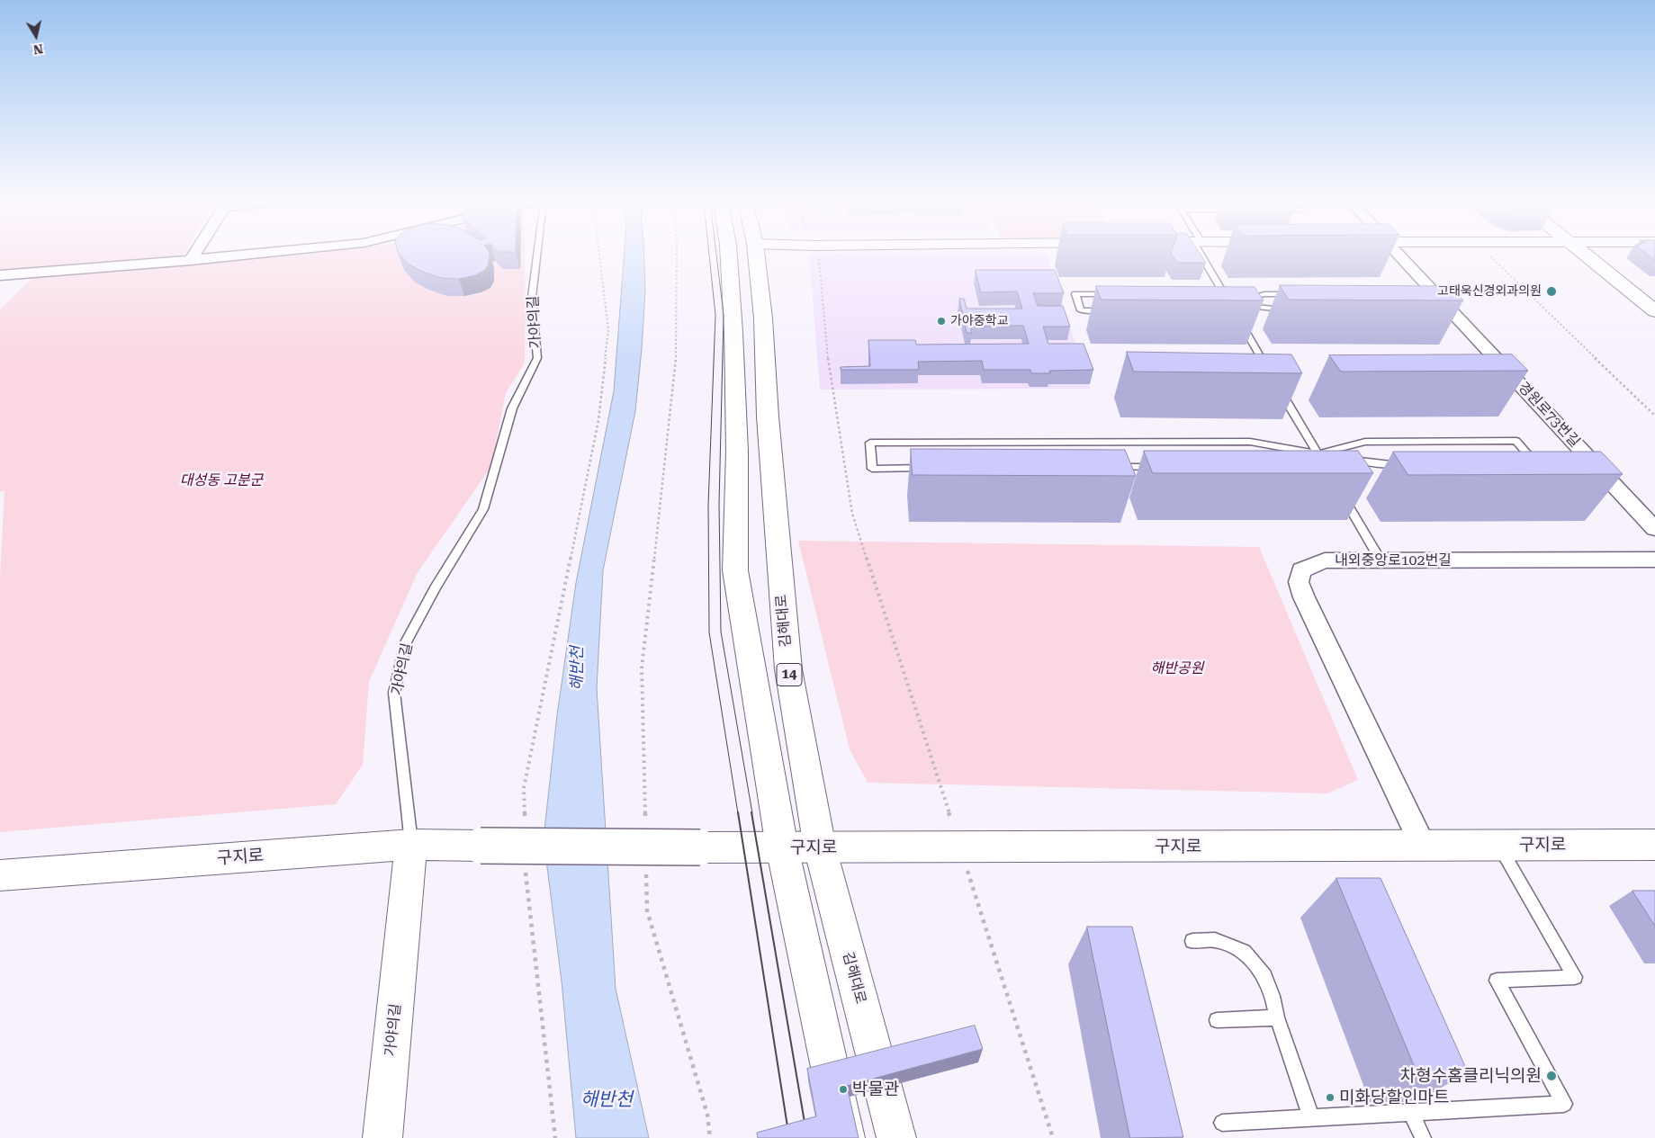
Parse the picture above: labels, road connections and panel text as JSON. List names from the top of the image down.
{
  "streets": {
    "main road": [
      "가야의길",
      "김해대로",
      "14",
      "구지로"
    ],
    "street": ["경원로73번길", "내외중앙로102번길"]
  },
  "crossings": [
    ["가야의길", "구지로"],
    ["내외중앙로102번길", "구지로"],
    ["김해대로", "구지로"]
  ],
  "water": ["해반천"],
  "parks": ["대성동 고분군", "해반공원"],
  "places": [
    "고태욱신경외과의원",
    "가야중학교",
    "차형수홈클리닉의원",
    "박물관",
    "미화당할인마트"
  ],
  "north": "bottom"
}
